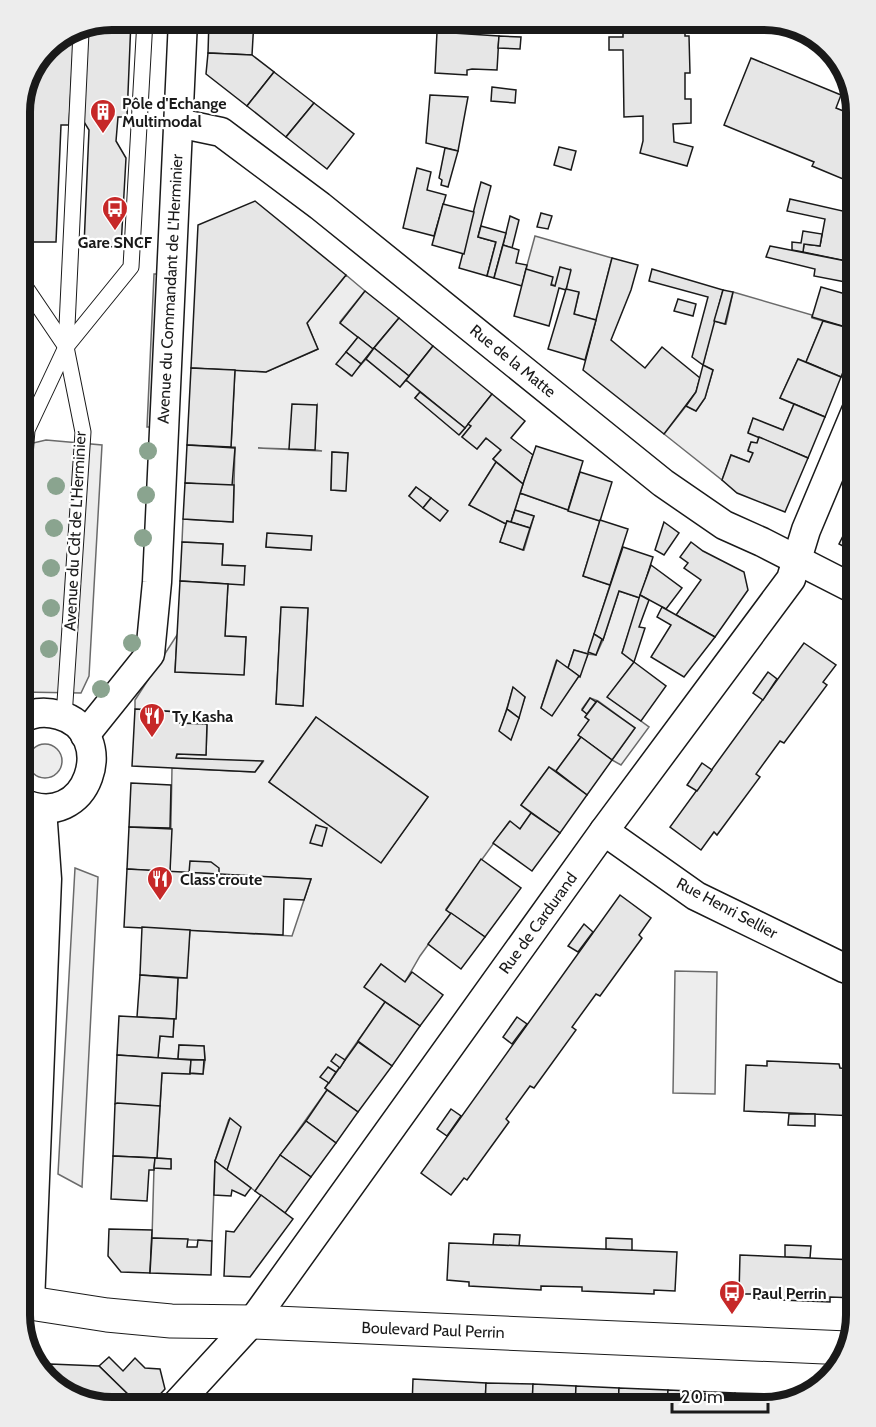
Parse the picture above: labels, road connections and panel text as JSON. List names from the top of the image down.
{
  "streets": {
    "street": [
      "Avenue du Commandant de L'Herminier",
      "Rue de la Matte",
      "Rue Henri Sellier",
      "Rue de Cardurand",
      "Boulevard Paul Perrin"
    ],
    "lane": ["Avenue du Cdt de L'Herminier"]
  },
  "crossings": [
    ["Avenue du Commandant de L'Herminier", "Rue de la Matte"],
    ["Rue de la Matte", "Rue de Cardurand"],
    ["Rue Henri Sellier", "Rue de Cardurand"],
    ["Rue de Cardurand", "Boulevard Paul Perrin"]
  ],
  "places": {
    "building": ["Pôle d'Echange Multimodal"],
    "bus stop": ["Gare SNCF", "Paul Perrin"],
    "restaurant": ["Ty Kasha", "Class'croute"]
  },
  "scale_bar": "20 m"
}
